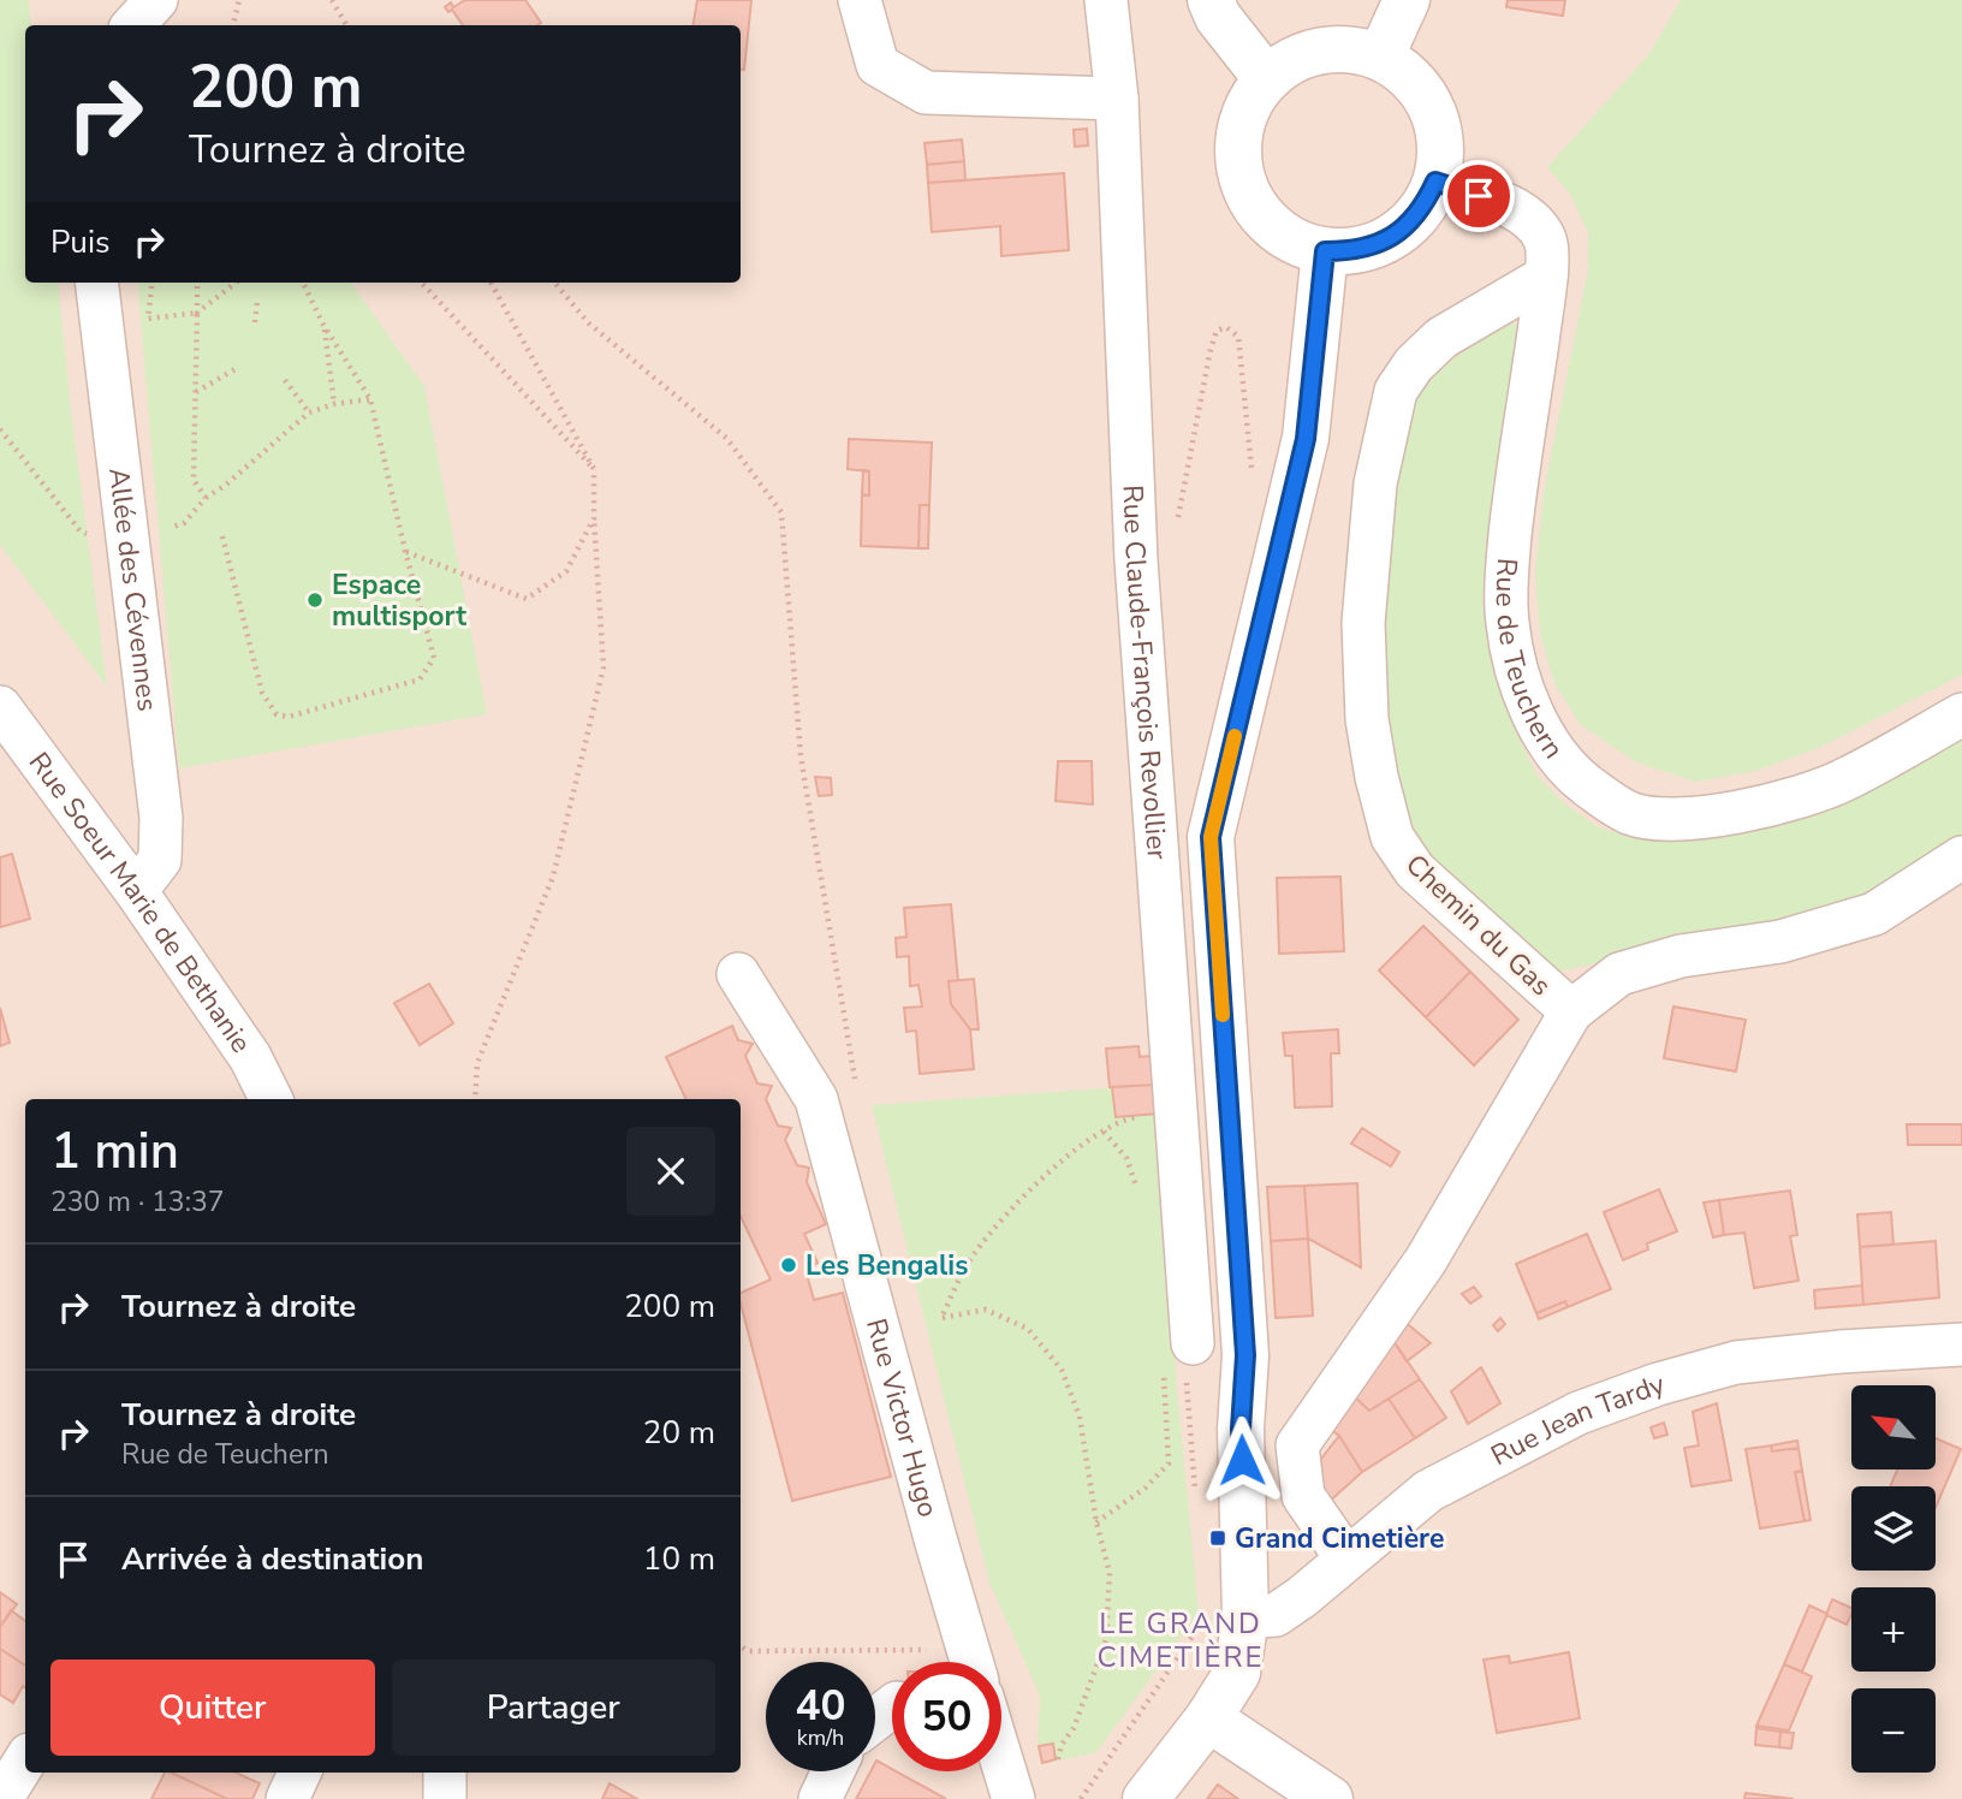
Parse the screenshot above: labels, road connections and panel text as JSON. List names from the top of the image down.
{
  "streets": {
    "street": [
      "Allée des Cévennes",
      "Rue de Teuchern",
      "Rue Claude-François Revollier",
      "Rue Soeur Marie de Bethanie",
      "Chemin du Gas",
      "Rue Victor Hugo",
      "Rue Jean Tardy"
    ]
  },
  "crossings": [
    ["Allée des Cévennes", "Rue Soeur Marie de Bethanie"],
    ["Rue de Teuchern", "Chemin du Gas"],
    ["Chemin du Gas", "Rue Jean Tardy"]
  ],
  "districts": ["LE GRAND CIMETIÈRE"],
  "places": {
    "other": ["Espace multisport", "Les Bengalis"],
    "transit": ["Grand Cimetière"]
  },
  "north": "top left",
  "page": {
    "turn": ["200 m", "Tournez à droite"],
    "then": "Puis",
    "heading": ["1 min", "230 m · 13:37"],
    "list": [
      {
        "name": "Tournez à droite",
        "value": "200 m"
      },
      {
        "name": "Tournez à droite",
        "note": "Rue de Teuchern",
        "value": "20 m"
      },
      {
        "name": "Arrivée à destination",
        "value": "10 m"
      }
    ],
    "map_buttons": ["+", "−"],
    "buttons": ["Quitter", "Partager"],
    "speed": "40 km/h",
    "limit": "50"
  }
}
